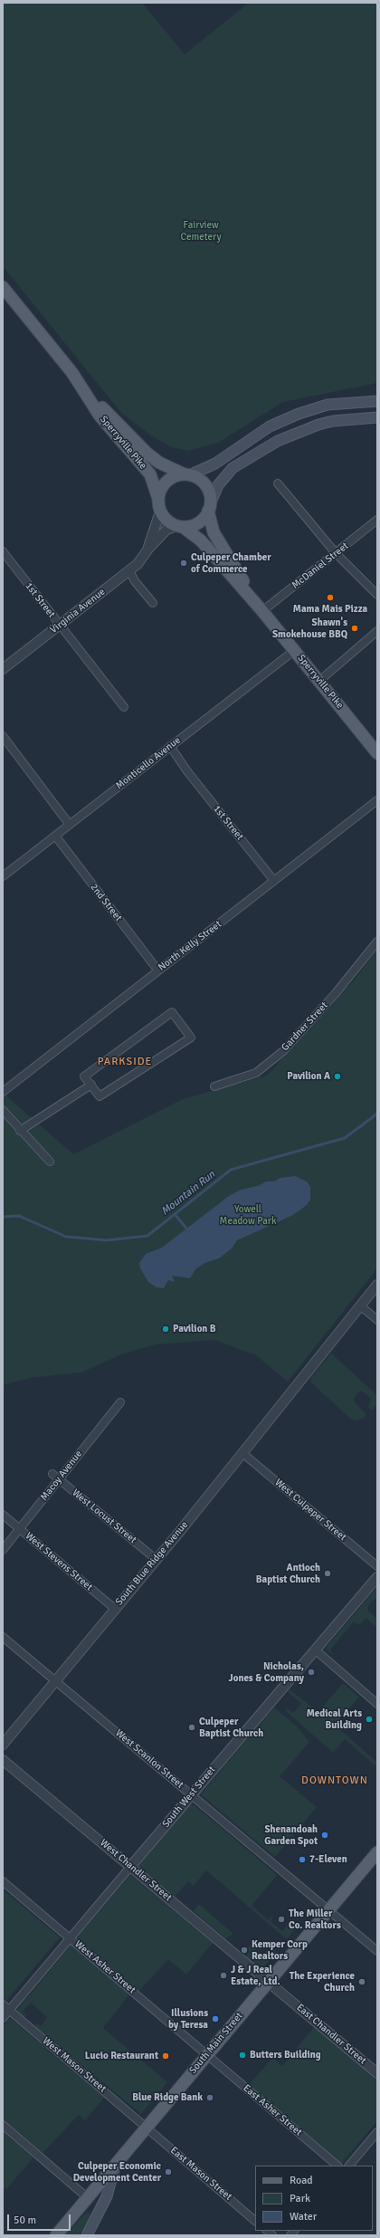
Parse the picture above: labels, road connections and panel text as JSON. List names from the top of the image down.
{
  "streets": {
    "main road": ["Sperryville Pike", "South Main Street"],
    "street": [
      "McDaniel Street",
      "1st Street",
      "Virginia Avenue",
      "Monticello Avenue",
      "2nd Street",
      "North Kelly Street",
      "Gardner Street",
      "Macoy Avenue",
      "West Culpeper Street",
      "West Locust Street",
      "West Stevens Street",
      "South Blue Ridge Avenue",
      "West Scanlon Street",
      "South West Street",
      "West Chandler Street",
      "West Asher Street",
      "East Chandler Street",
      "West Mason Street",
      "East Asher Street",
      "East Mason Street"
    ]
  },
  "crossings": [
    ["Sperryville Pike", "McDaniel Street"],
    ["Sperryville Pike", "Virginia Avenue"],
    ["Sperryville Pike", "Monticello Avenue"],
    ["1st Street", "Virginia Avenue"],
    ["1st Street", "Monticello Avenue"],
    ["1st Street", "North Kelly Street"],
    ["Monticello Avenue", "2nd Street"],
    ["2nd Street", "North Kelly Street"],
    ["Macoy Avenue", "West Locust Street"],
    ["Macoy Avenue", "West Stevens Street"],
    ["West Culpeper Street", "South Blue Ridge Avenue"],
    ["West Locust Street", "South Blue Ridge Avenue"],
    ["West Stevens Street", "South Blue Ridge Avenue"],
    ["South Blue Ridge Avenue", "West Scanlon Street"],
    ["West Scanlon Street", "South West Street"],
    ["West Scanlon Street", "South Main Street"],
    ["South West Street", "West Chandler Street"],
    ["South West Street", "West Asher Street"],
    ["South West Street", "West Mason Street"],
    ["West Chandler Street", "East Chandler Street"],
    ["West Chandler Street", "South Main Street"],
    ["West Asher Street", "South Main Street"],
    ["West Asher Street", "East Asher Street"],
    ["East Chandler Street", "South Main Street"],
    ["South Main Street", "West Mason Street"],
    ["South Main Street", "East Asher Street"],
    ["South Main Street", "East Mason Street"],
    ["West Mason Street", "East Mason Street"]
  ],
  "districts": ["PARKSIDE", "DOWNTOWN"],
  "water": ["Mountain Run"],
  "parks": ["Fairview Cemetery", "Yowell Meadow Park"],
  "places": [
    "Culpeper Chamber of Commerce",
    "Mama Mais Pizza",
    "Shawn's Smokehouse BBQ",
    "Pavilion A",
    "Pavilion B",
    "Antioch Baptist Church",
    "Nicholas, Jones & Company",
    "Medical Arts Building",
    "Culpeper Baptist Church",
    "Shenandoah Garden Spot",
    "7-Eleven",
    "The Miller Co. Realtors",
    "Kemper Corp Realtors",
    "J & J Real Estate, Ltd.",
    "The Experience Church",
    "Illusions by Teresa",
    "Butters Building",
    "Lucio Restaurant",
    "Blue Ridge Bank",
    "Culpeper Economic Development Center"
  ],
  "legend": ["Road", "Park", "Water"],
  "scale_bar": "50 m"
}
